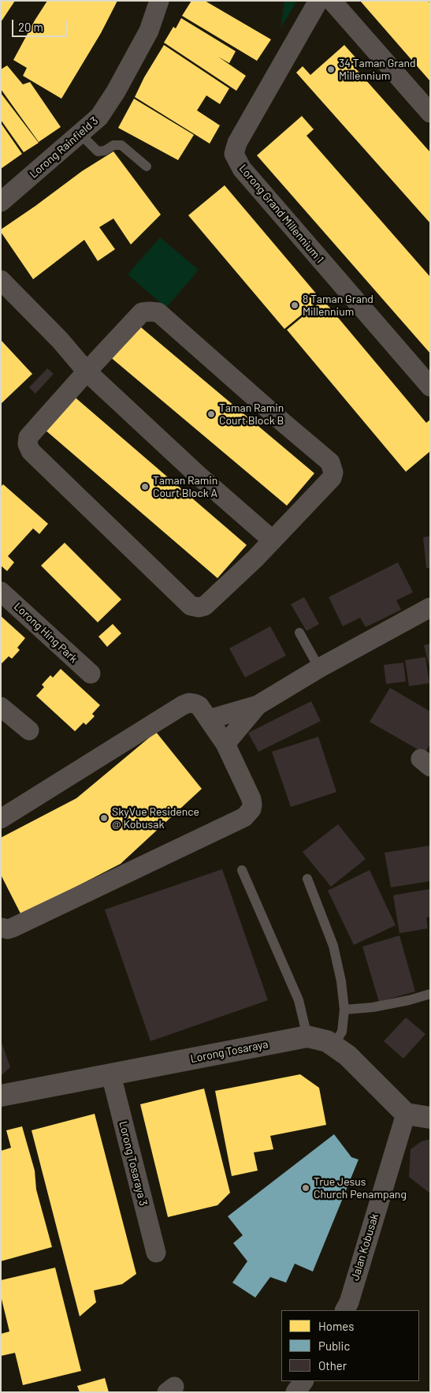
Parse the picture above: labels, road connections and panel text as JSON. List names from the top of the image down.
{
  "streets": {
    "street": [
      "Lorong Rainfield 3",
      "Lorong Grand Millennium 1",
      "Lorong Hing Park",
      "Lorong Tosaraya",
      "Lorong Tosaraya 3",
      "Jalan Kobusak"
    ]
  },
  "crossings": [
    ["Lorong Tosaraya", "Lorong Tosaraya 3"],
    ["Lorong Tosaraya", "Jalan Kobusak"]
  ],
  "places": [
    "34 Taman Grand Millennium",
    "8 Taman Grand Millennium",
    "Taman Ramin Court Block B",
    "Taman Ramin Court Block A",
    "SkyVue Residence @ Kobusak",
    "True Jesus Church Penampang"
  ],
  "legend": ["Homes", "Public", "Other"],
  "scale_bar": "20 m"
}
